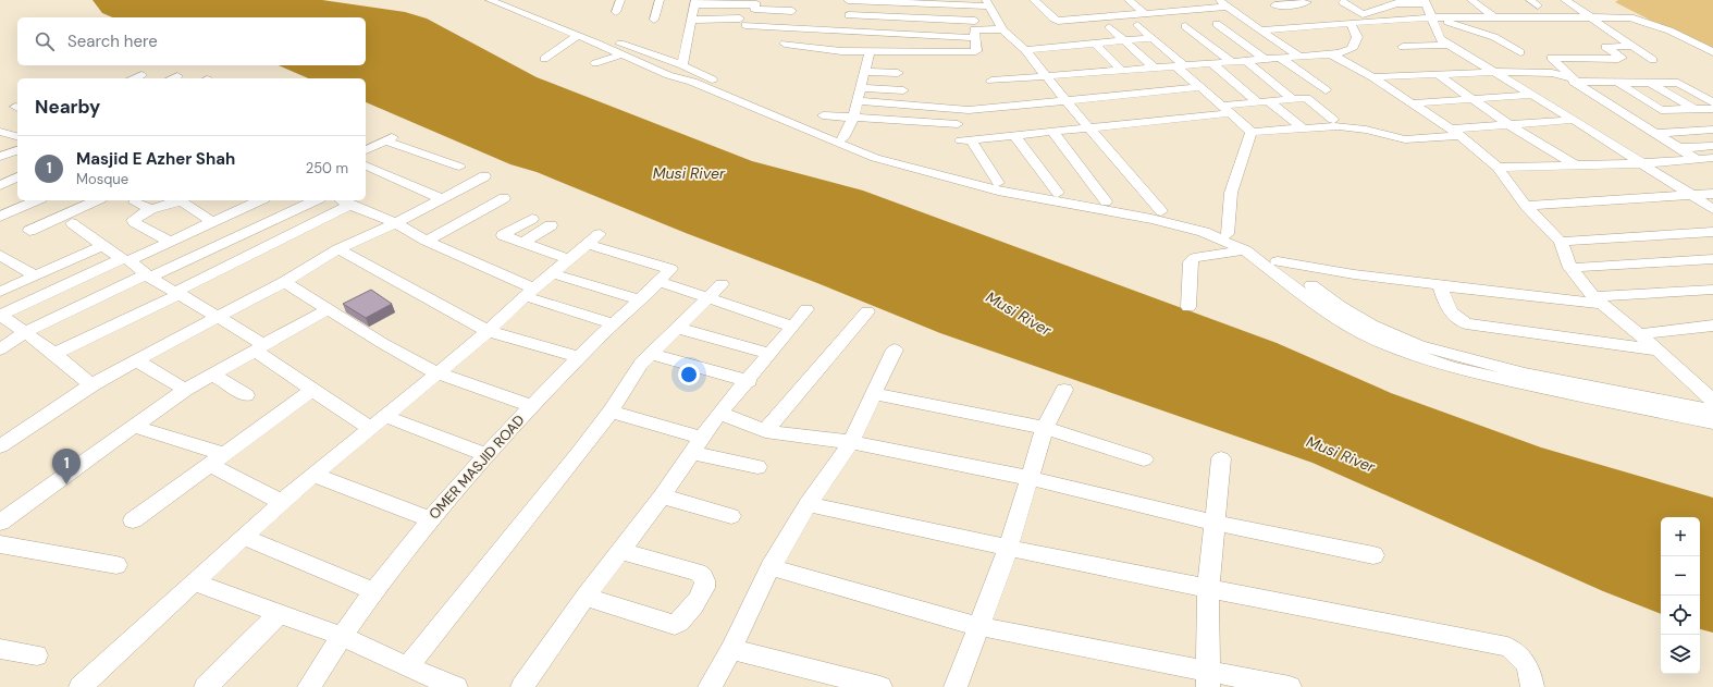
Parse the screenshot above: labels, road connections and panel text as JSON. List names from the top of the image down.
{
  "streets": {
    "street": ["OMER MASJID ROAD"]
  },
  "water": ["Musi River"],
  "page": {
    "search": "Search here",
    "heading": "Nearby",
    "list": [
      {
        "mark": "1",
        "name": "Masjid E Azher Shah",
        "note": "Mosque",
        "value": "250 m"
      }
    ],
    "pins": "1",
    "map_buttons": ["+", "−"]
  }
}
